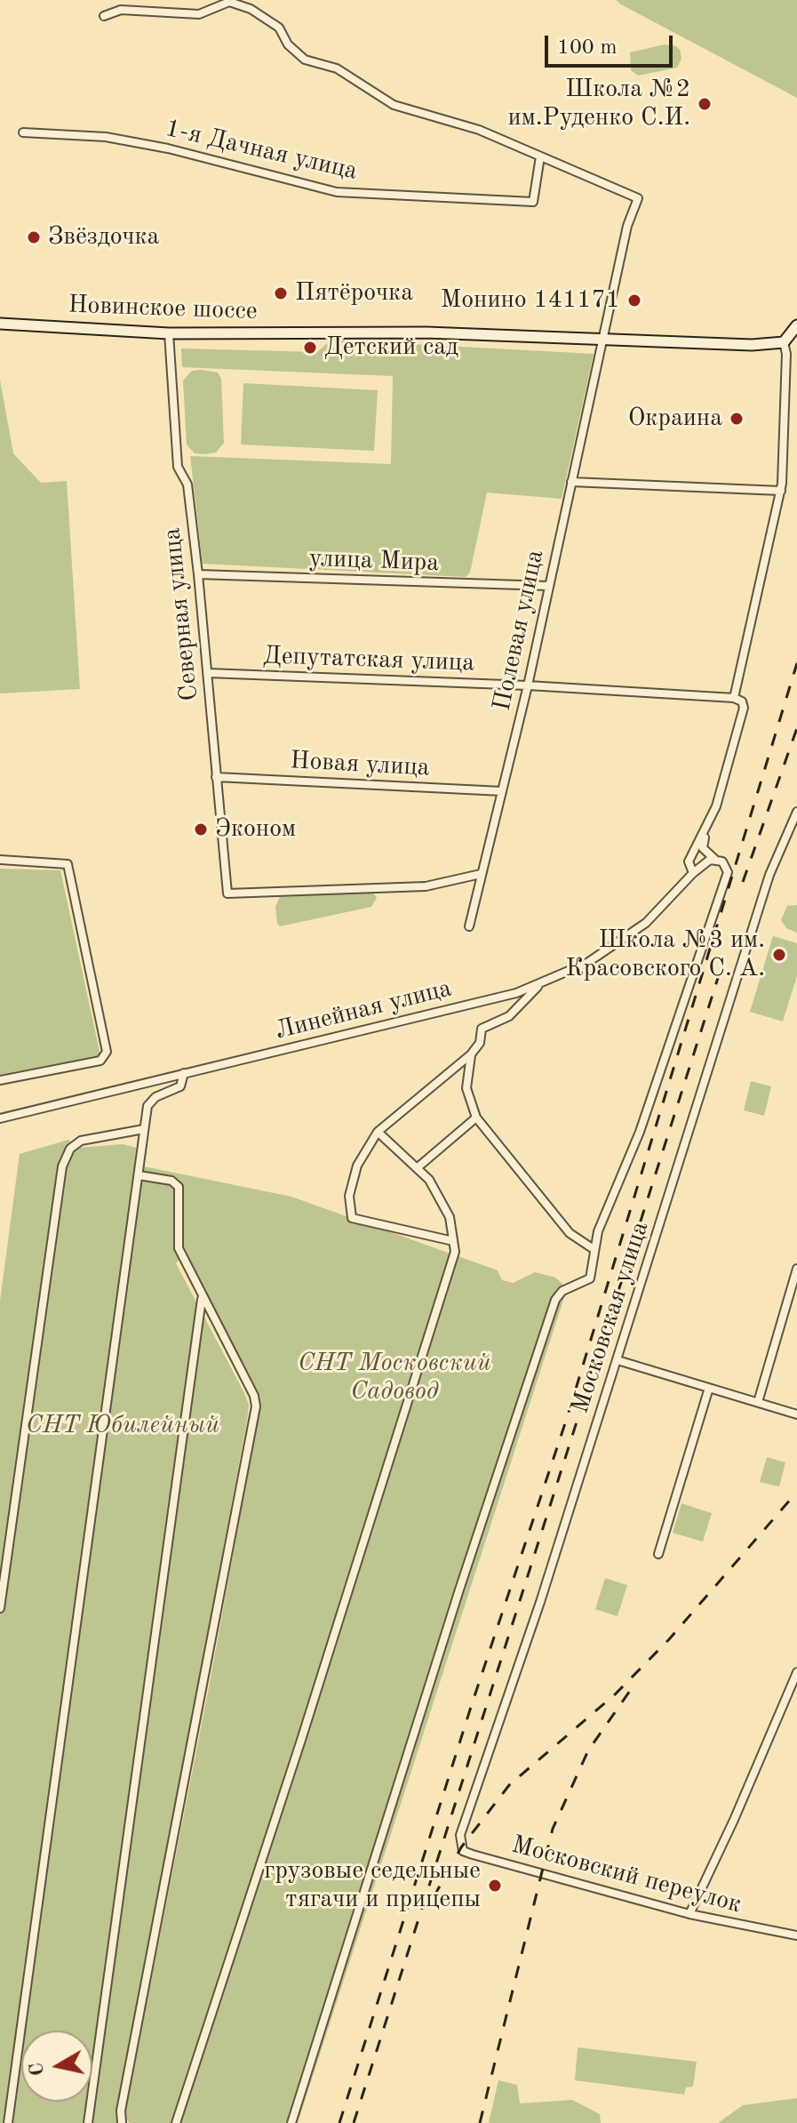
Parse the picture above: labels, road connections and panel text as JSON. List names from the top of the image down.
{
  "streets": {
    "main road": ["Новинское шоссе"],
    "street": [
      "1-я Дачная улица",
      "улица Мира",
      "Северная улица",
      "Полевая улица",
      "Депутатская улица",
      "Новая улица",
      "Линейная улица",
      "Московская улица",
      "Московский переулок"
    ]
  },
  "crossings": [
    ["1-я Дачная улица", "Полевая улица"],
    ["Новинское шоссе", "Северная улица"],
    ["Новинское шоссе", "Полевая улица"],
    ["улица Мира", "Северная улица"],
    ["улица Мира", "Полевая улица"],
    ["Северная улица", "Полевая улица"],
    ["Северная улица", "Депутатская улица"],
    ["Северная улица", "Новая улица"],
    ["Полевая улица", "Депутатская улица"],
    ["Полевая улица", "Новая улица"],
    ["Московская улица", "Московский переулок"]
  ],
  "parks": ["СНТ Московский Садовод", "СНТ Юбилейный"],
  "places": [
    "Школа №2 им.Руденко С.И.",
    "Звёздочка",
    "Пятёрочка",
    "Монино 141171",
    "Детский сад",
    "Окраина",
    "Эконом",
    "Школа №3 им. Красовского С. А.",
    "грузовые седельные тягачи и прицепы"
  ],
  "scale_bar": "100 m",
  "north": "left"
}
